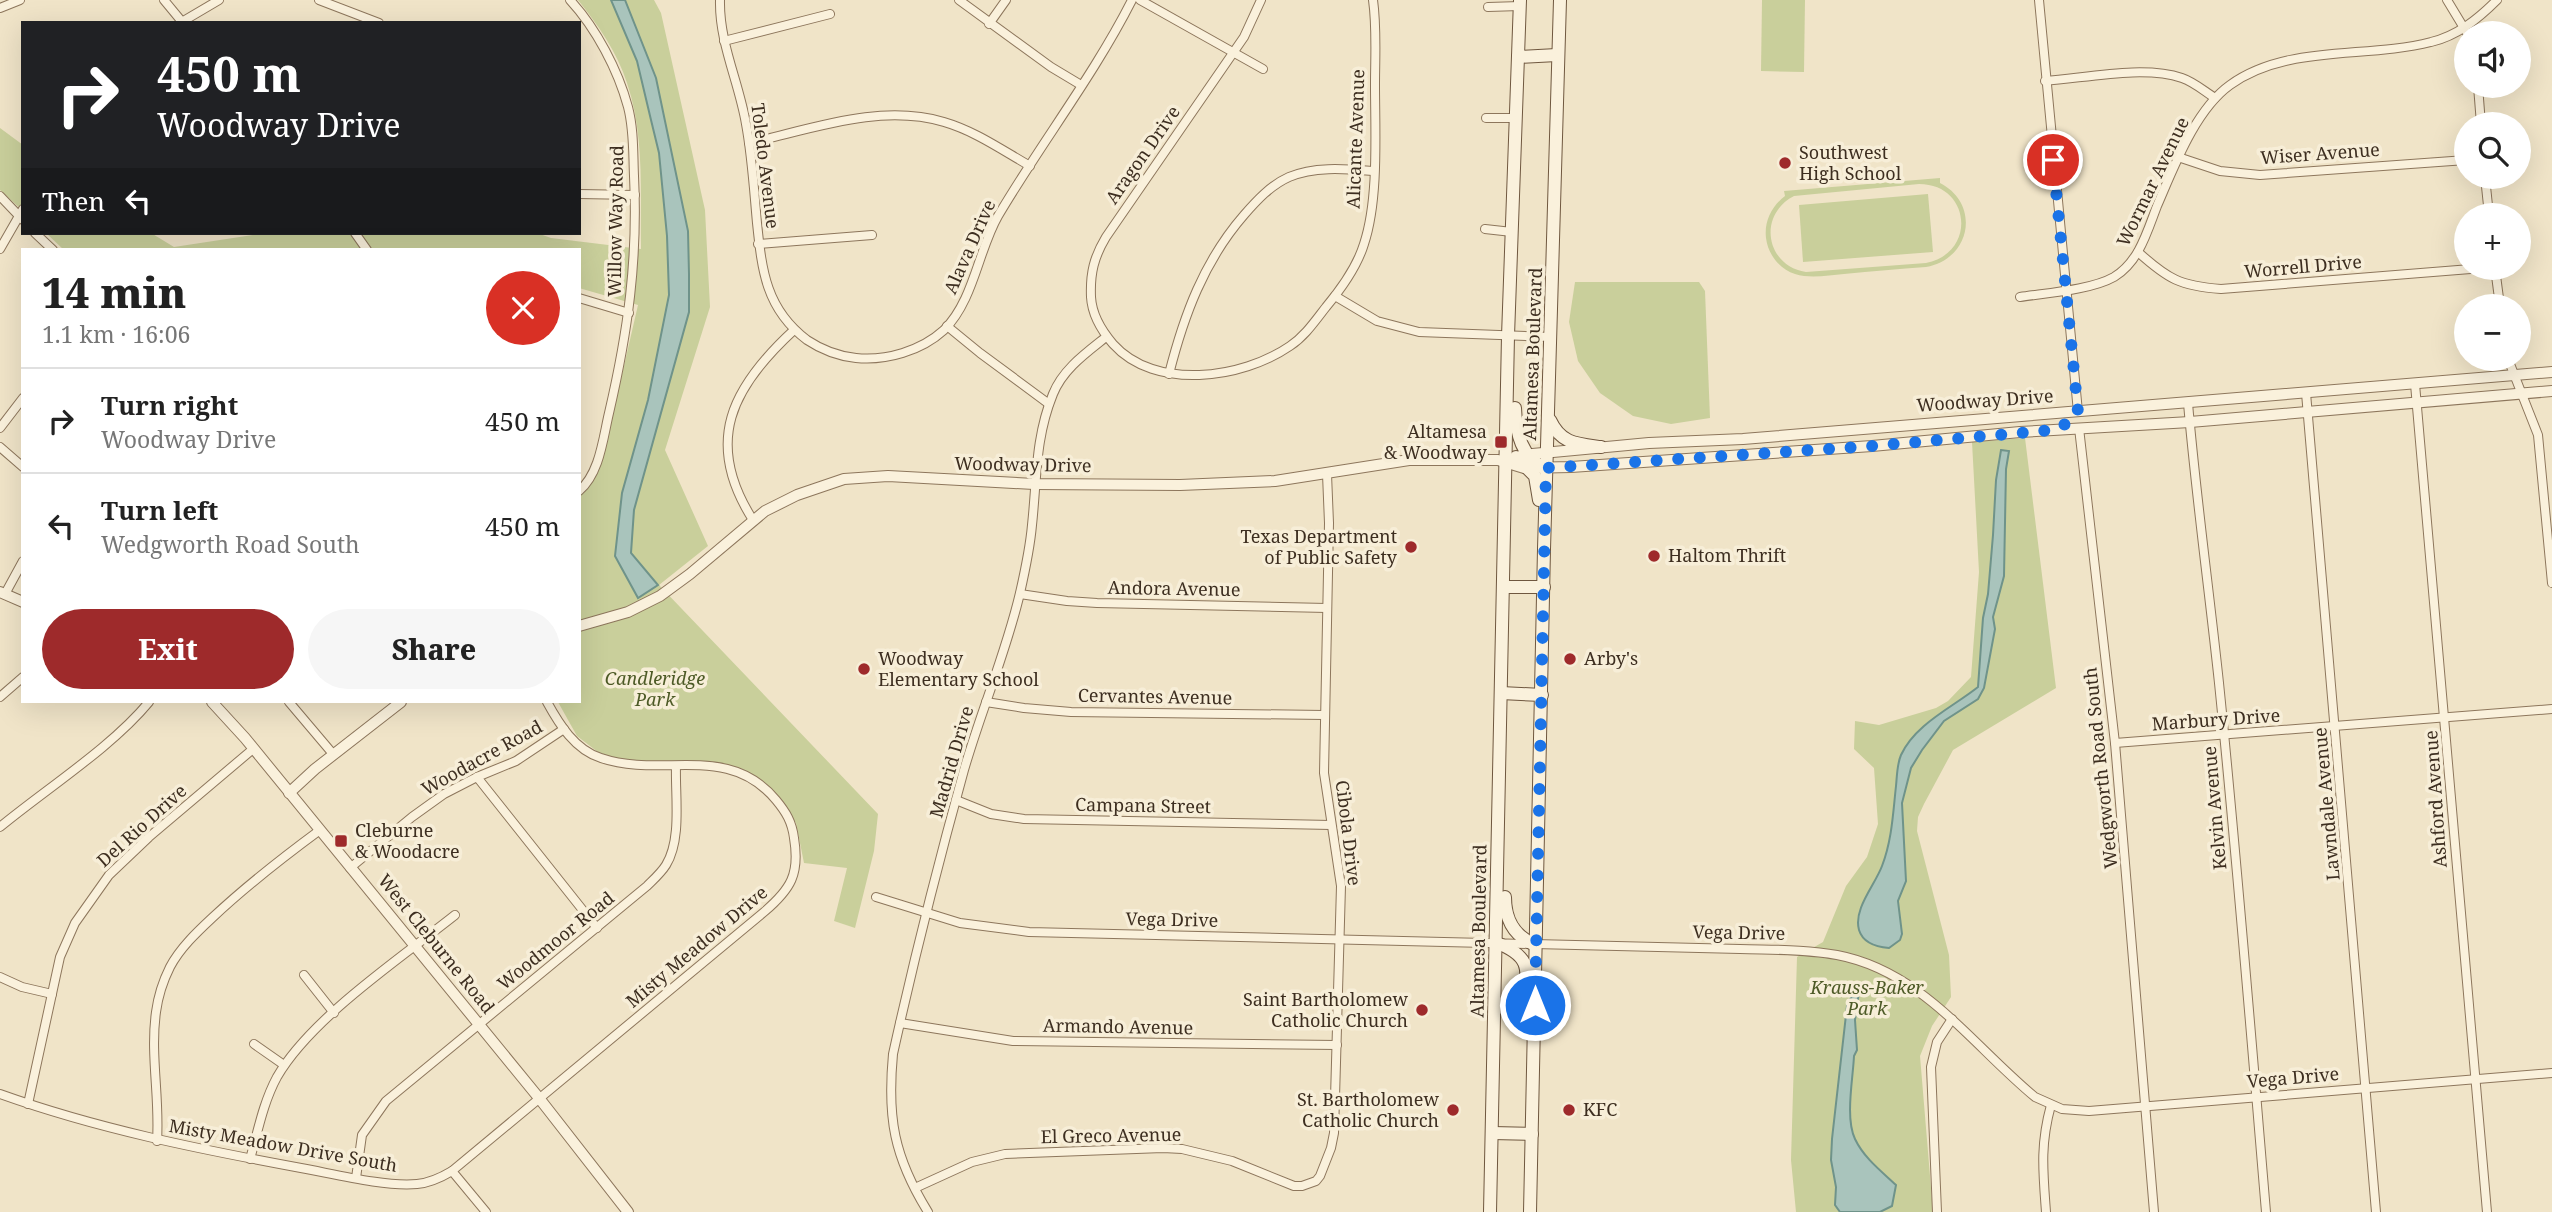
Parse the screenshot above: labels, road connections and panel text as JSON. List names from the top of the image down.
{
  "streets": {
    "main road": ["Altamesa Boulevard"],
    "street": [
      "Alicante Avenue",
      "Wiser Avenue",
      "Aragon Drive",
      "Toledo Avenue",
      "Wormar Avenue",
      "Willow Way Road",
      "Alava Drive",
      "Worrell Drive",
      "Woodway Drive",
      "Andora Avenue",
      "Cervantes Avenue",
      "Marbury Drive",
      "Woodacre Road",
      "Madrid Drive",
      "Wedgworth Road South",
      "Ashford Avenue",
      "Lawndale Avenue",
      "Campana Street",
      "Kelvin Avenue",
      "Del Rio Drive",
      "Cibola Drive",
      "Vega Drive",
      "Woodmoor Road",
      "West Cleburne Road",
      "Misty Meadow Drive",
      "Armando Avenue",
      "El Greco Avenue",
      "Misty Meadow Drive South"
    ]
  },
  "crossings": [
    ["Alicante Avenue", "Aragon Drive"],
    ["Alicante Avenue", "Madrid Drive"],
    ["Wiser Avenue", "Wormar Avenue"],
    ["Aragon Drive", "Madrid Drive"],
    ["Toledo Avenue", "Alava Drive"],
    ["Wormar Avenue", "Worrell Drive"],
    ["Altamesa Boulevard", "Woodway Drive"],
    ["Altamesa Boulevard", "Vega Drive"],
    ["Woodway Drive", "Madrid Drive"],
    ["Woodway Drive", "Wedgworth Road South"],
    ["Woodway Drive", "Ashford Avenue"],
    ["Woodway Drive", "Lawndale Avenue"],
    ["Woodway Drive", "Kelvin Avenue"],
    ["Woodway Drive", "Cibola Drive"],
    ["Andora Avenue", "Madrid Drive"],
    ["Andora Avenue", "Cibola Drive"],
    ["Cervantes Avenue", "Madrid Drive"],
    ["Cervantes Avenue", "Cibola Drive"],
    ["Marbury Drive", "Wedgworth Road South"],
    ["Marbury Drive", "Ashford Avenue"],
    ["Marbury Drive", "Lawndale Avenue"],
    ["Marbury Drive", "Kelvin Avenue"],
    ["Woodacre Road", "West Cleburne Road"],
    ["Woodacre Road", "Misty Meadow Drive"],
    ["Madrid Drive", "Campana Street"],
    ["Madrid Drive", "Vega Drive"],
    ["Madrid Drive", "Armando Avenue"],
    ["Madrid Drive", "El Greco Avenue"],
    ["Wedgworth Road South", "Vega Drive"],
    ["Ashford Avenue", "Vega Drive"],
    ["Lawndale Avenue", "Vega Drive"],
    ["Campana Street", "Cibola Drive"],
    ["Kelvin Avenue", "Vega Drive"],
    ["Del Rio Drive", "West Cleburne Road"],
    ["Del Rio Drive", "Misty Meadow Drive South"],
    ["Cibola Drive", "Vega Drive"],
    ["Cibola Drive", "Armando Avenue"],
    ["Cibola Drive", "El Greco Avenue"],
    ["Woodmoor Road", "West Cleburne Road"],
    ["Woodmoor Road", "Misty Meadow Drive"],
    ["Woodmoor Road", "Misty Meadow Drive South"],
    ["West Cleburne Road", "Misty Meadow Drive"],
    ["West Cleburne Road", "Misty Meadow Drive South"],
    ["Misty Meadow Drive", "Misty Meadow Drive South"]
  ],
  "parks": ["Candleridge Park", "Krauss-Baker Park"],
  "places": {
    "other": [
      "Southwest High School",
      "Texas Department of Public Safety",
      "Haltom Thrift",
      "Arby's",
      "Woodway Elementary School",
      "Saint Bartholomew Catholic Church",
      "St. Bartholomew Catholic Church",
      "KFC"
    ],
    "transit": ["Altamesa & Woodway", "Cleburne & Woodacre"]
  },
  "page": {
    "map_buttons": ["+", "−"],
    "turn": ["450 m", "Woodway Drive"],
    "then": "Then",
    "heading": ["14 min", "1.1 km · 16:06"],
    "list": [
      {
        "name": "Turn right",
        "note": "Woodway Drive",
        "value": "450 m"
      },
      {
        "name": "Turn left",
        "note": "Wedgworth Road South",
        "value": "450 m"
      }
    ],
    "buttons": ["Exit", "Share"]
  }
}
